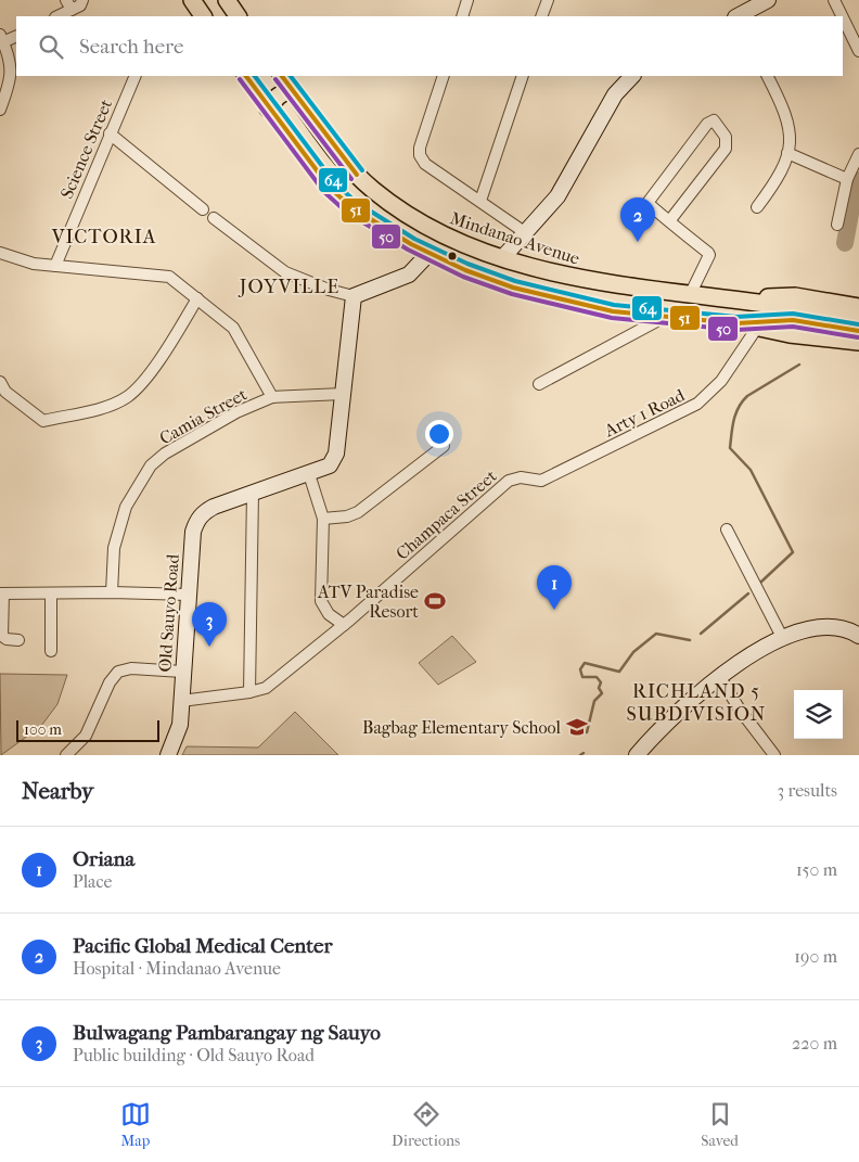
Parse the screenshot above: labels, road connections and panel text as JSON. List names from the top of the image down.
{
  "streets": {
    "main road": ["Mindanao Avenue", "Old Sauyo Road"],
    "street": [
      "Science Street",
      "Arty 1 Road",
      "Camia Street",
      "Champaca Street"
    ]
  },
  "crossings": [
    ["Arty 1 Road", "Champaca Street"],
    ["Camia Street", "Old Sauyo Road"],
    ["Champaca Street", "Old Sauyo Road"]
  ],
  "districts": ["VICTORIA", "JOYVILLE", "RICHLAND 5 SUBDIVISION"],
  "places": {
    "sports": ["ATV Paradise Resort"],
    "school or university": ["Bagbag Elementary School"]
  },
  "lines": ["transit line 51", "transit line 64", "transit line 50"],
  "scale_bar": "100 m",
  "page": {
    "search": "Search here",
    "pins": ["2", "1", "3"],
    "scale": "100 m",
    "heading": ["Nearby", "3 results"],
    "list": [
      {
        "mark": "1",
        "name": "Oriana",
        "note": "Place",
        "value": "150 m"
      },
      {
        "mark": "2",
        "name": "Pacific Global Medical Center",
        "note": "Hospital · Mindanao Avenue",
        "value": "190 m"
      },
      {
        "mark": "3",
        "name": "Bulwagang Pambarangay ng Sauyo",
        "note": "Public building · Old Sauyo Road",
        "value": "220 m"
      }
    ],
    "nav": ["Map", "Directions", "Saved"]
  }
}
